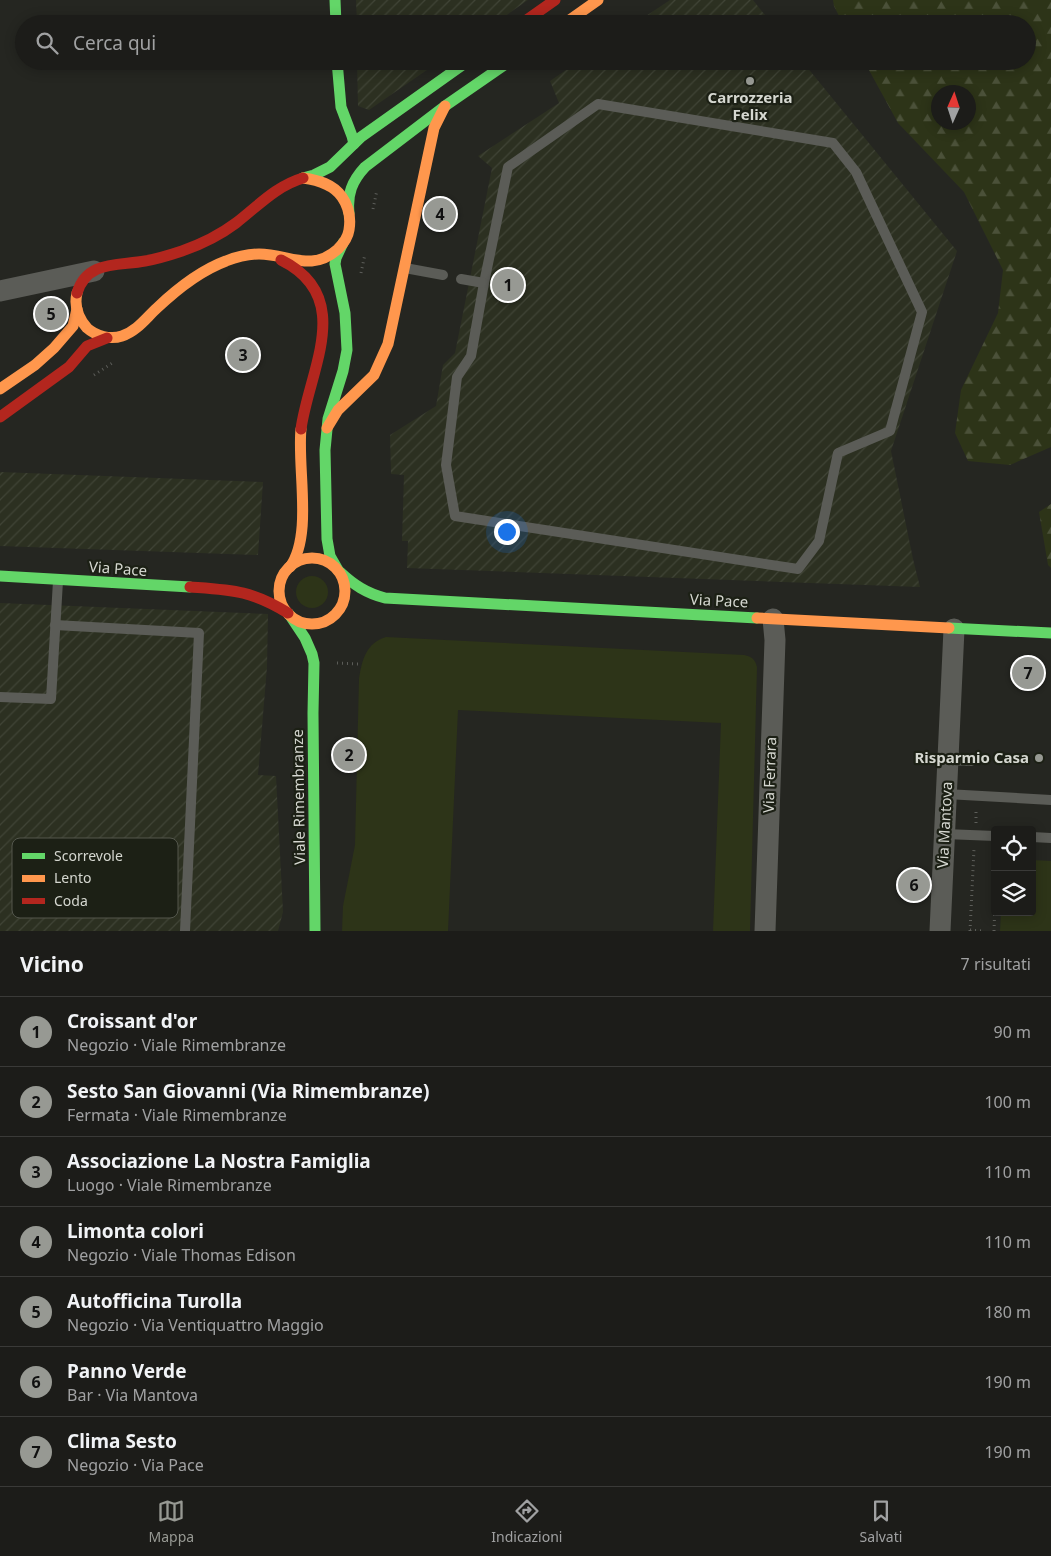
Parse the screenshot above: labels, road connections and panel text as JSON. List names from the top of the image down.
{
  "streets": {
    "street": [
      "Via Pace",
      "Via Ferrara",
      "Viale Rimembranze",
      "Via Mantova"
    ]
  },
  "crossings": [
    ["Via Pace", "Via Ferrara"],
    ["Via Pace", "Viale Rimembranze"],
    ["Via Pace", "Via Mantova"]
  ],
  "places": ["Carrozzeria Felix", "Risparmio Casa"],
  "legend": ["Scorrevole", "Lento", "Coda"],
  "north": "top",
  "page": {
    "search": "Cerca qui",
    "pins": [
      "4",
      "1",
      "5",
      "3",
      "7",
      "2",
      "6"
    ],
    "heading": ["Vicino", "7 risultati"],
    "list": [
      {
        "mark": "1",
        "name": "Croissant d'or",
        "note": "Negozio · Viale Rimembranze",
        "value": "90 m"
      },
      {
        "mark": "2",
        "name": "Sesto San Giovanni (Via Rimembranze)",
        "note": "Fermata · Viale Rimembranze",
        "value": "100 m"
      },
      {
        "mark": "3",
        "name": "Associazione La Nostra Famiglia",
        "note": "Luogo · Viale Rimembranze",
        "value": "110 m"
      },
      {
        "mark": "4",
        "name": "Limonta colori",
        "note": "Negozio · Viale Thomas Edison",
        "value": "110 m"
      },
      {
        "mark": "5",
        "name": "Autofficina Turolla",
        "note": "Negozio · Via Ventiquattro Maggio",
        "value": "180 m"
      },
      {
        "mark": "6",
        "name": "Panno Verde",
        "note": "Bar · Via Mantova",
        "value": "190 m"
      },
      {
        "mark": "7",
        "name": "Clima Sesto",
        "note": "Negozio · Via Pace",
        "value": "190 m"
      }
    ],
    "nav": ["Mappa", "Indicazioni", "Salvati"]
  }
}
